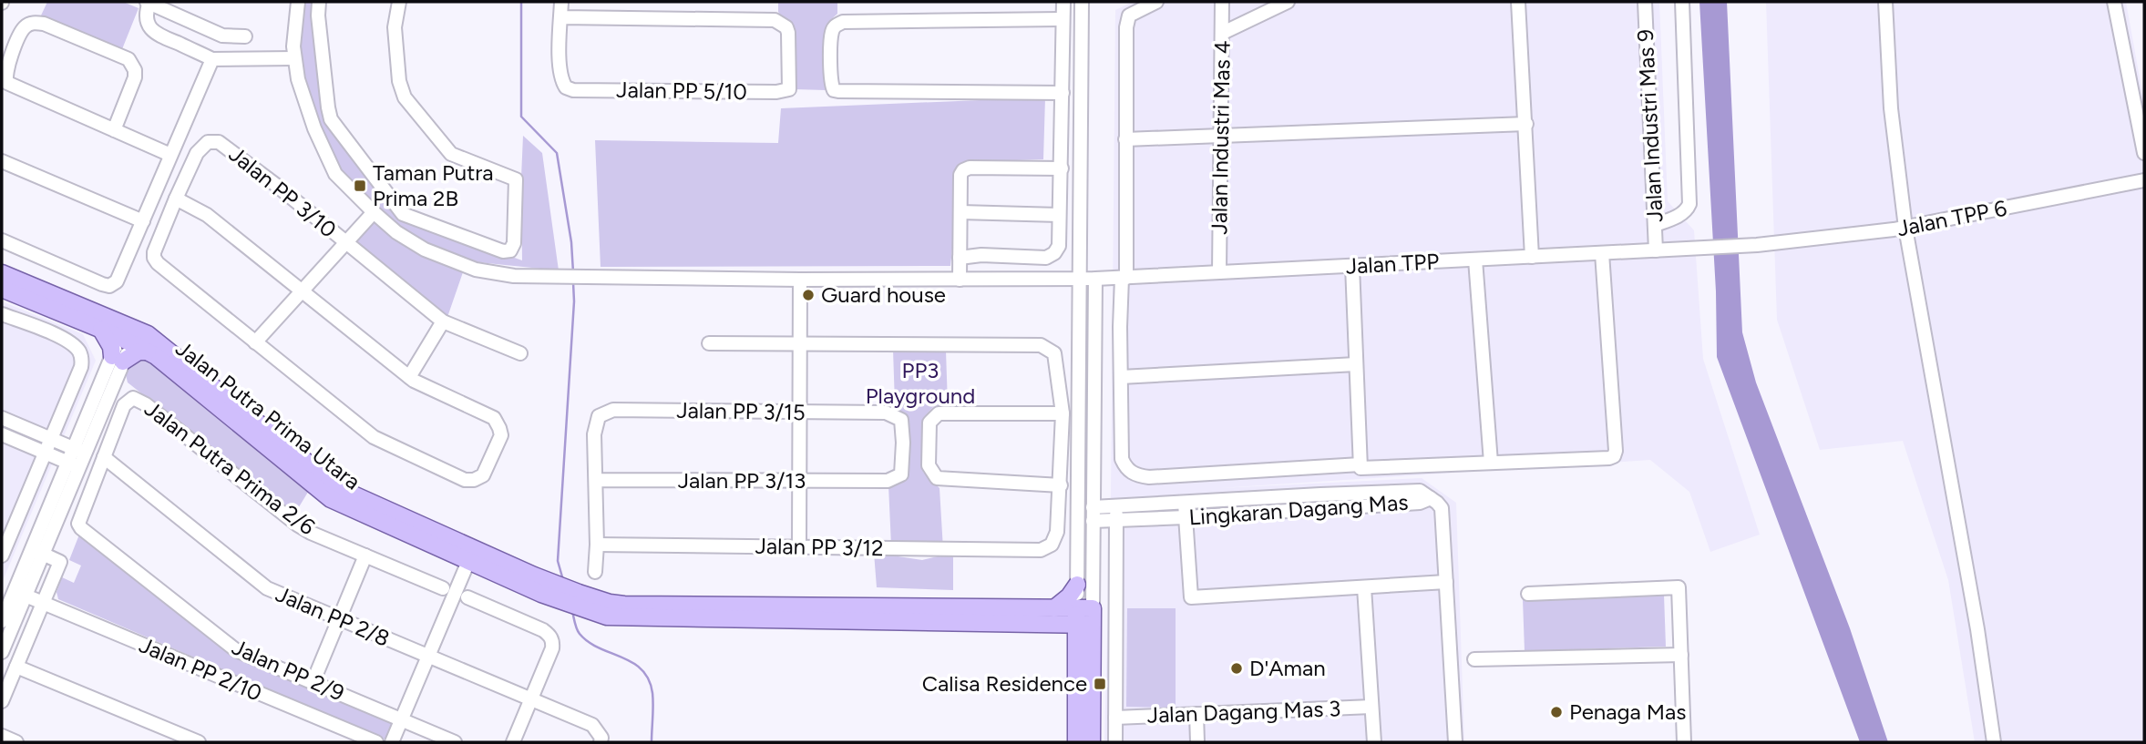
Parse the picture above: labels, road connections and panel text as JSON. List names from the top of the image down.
{
  "streets": {
    "main road": ["Jalan Putra Prima Utara"],
    "street": [
      "Jalan PP 5/10",
      "Jalan Industri Mas 9",
      "Jalan Industri Mas 4",
      "Jalan PP 3/10",
      "Jalan TPP 6",
      "Jalan TPP",
      "Jalan PP 3/15",
      "Jalan Putra Prima 2/6",
      "Jalan PP 3/13",
      "Lingkaran Dagang Mas",
      "Jalan PP 3/12",
      "Jalan PP 2/8",
      "Jalan PP 2/10",
      "Jalan PP 2/9",
      "Jalan Dagang Mas 3"
    ]
  },
  "crossings": [
    ["Jalan Industri Mas 9", "Jalan TPP"],
    ["Jalan Industri Mas 4", "Jalan TPP"],
    ["Jalan TPP 6", "Jalan TPP"],
    ["Jalan PP 3/15", "Jalan PP 3/13"],
    ["Jalan Putra Prima 2/6", "Jalan PP 2/8"],
    ["Jalan Putra Prima 2/6", "Jalan PP 2/9"],
    ["Jalan PP 2/8", "Jalan PP 2/9"]
  ],
  "parks": ["PP3 Playground"],
  "places": {
    "transit": ["Taman Putra Prima 2B", "Calisa Residence"],
    "other": ["Guard house", "D'Aman", "Penaga Mas"]
  }
}
